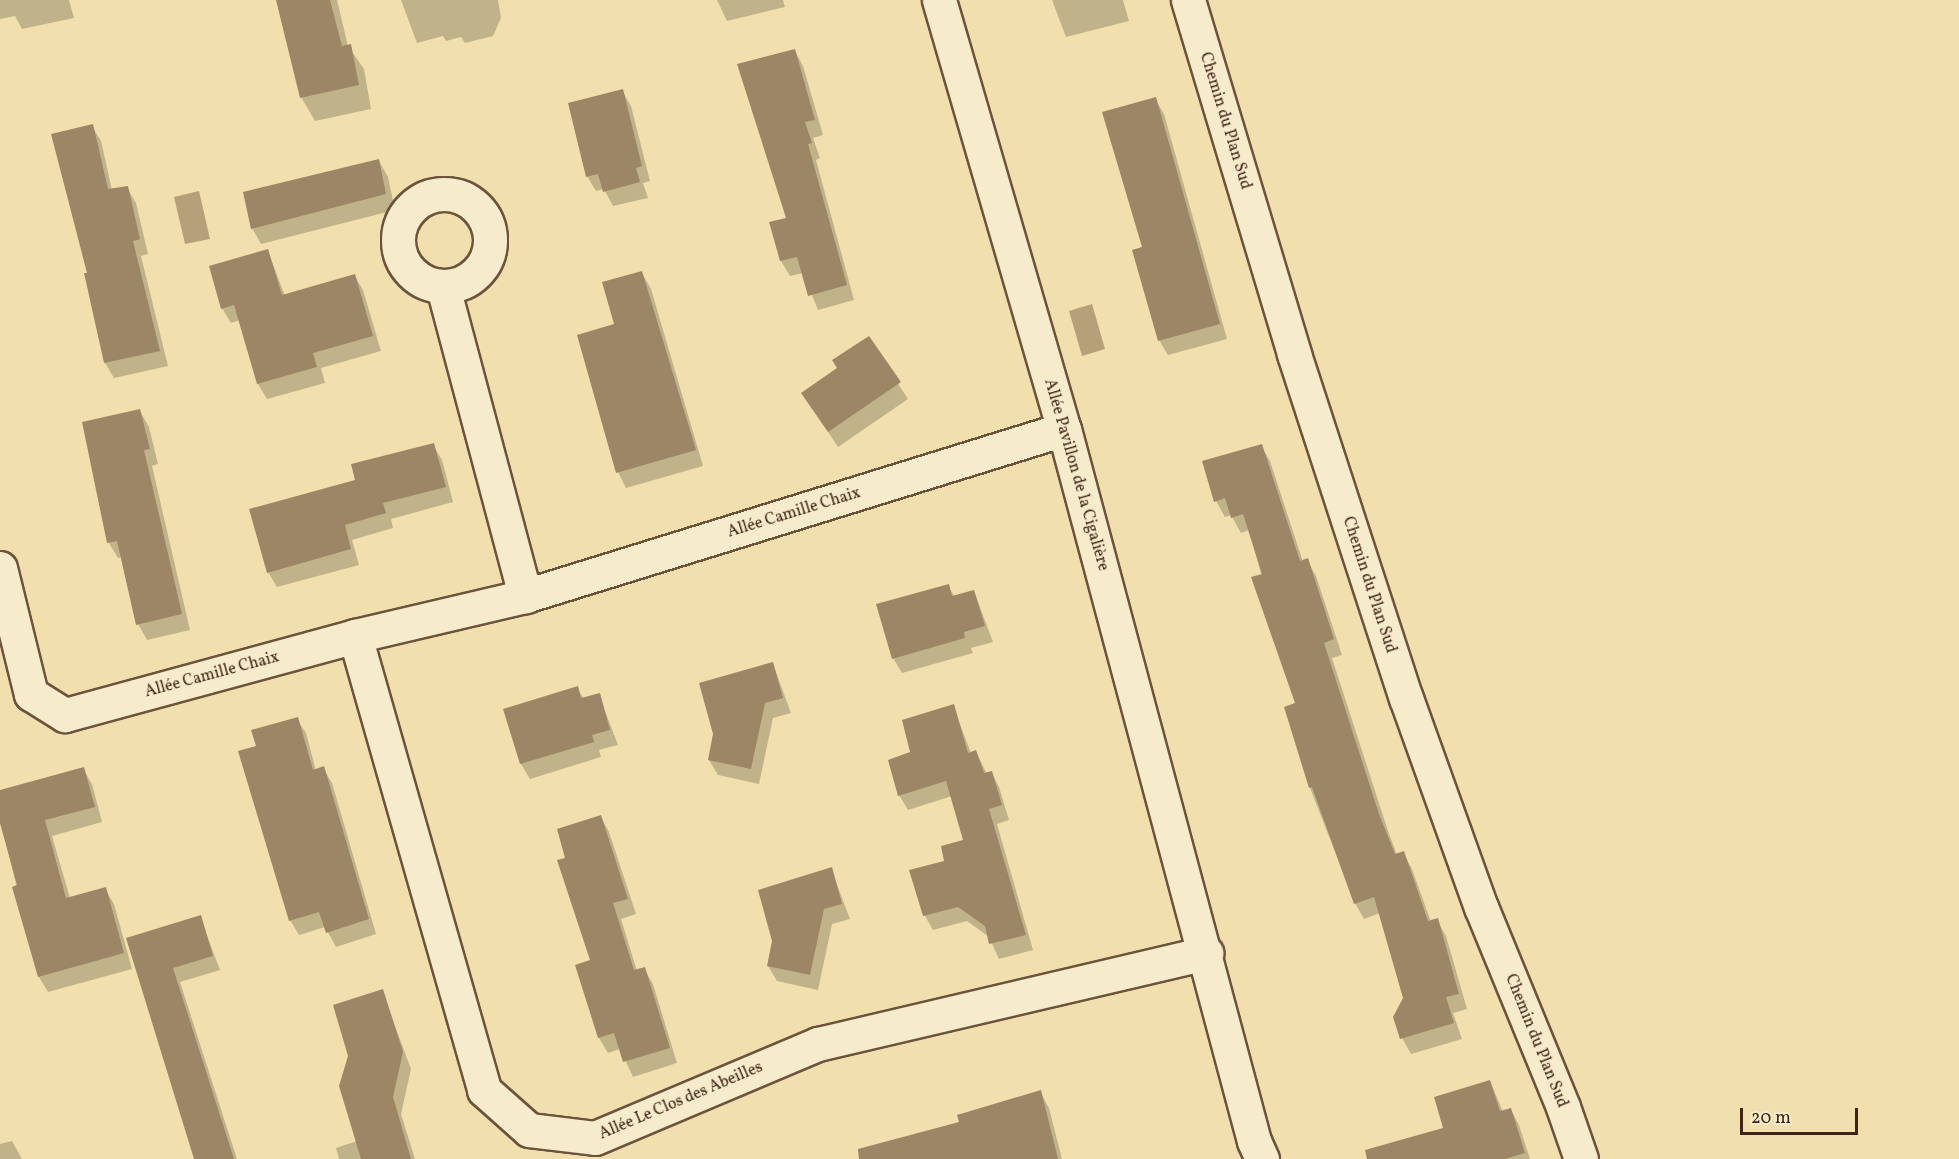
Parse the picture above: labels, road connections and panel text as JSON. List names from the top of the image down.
{
  "streets": {
    "street": [
      "Chemin du Plan Sud",
      "Allée Pavillon de la Cigalière",
      "Allée Camille Chaix",
      "Allée Le Clos des Abeilles"
    ]
  },
  "crossings": [
    ["Allée Pavillon de la Cigalière", "Allée Camille Chaix"],
    ["Allée Pavillon de la Cigalière", "Allée Le Clos des Abeilles"],
    ["Allée Camille Chaix", "Allée Le Clos des Abeilles"]
  ],
  "scale_bar": "20 m"
}
